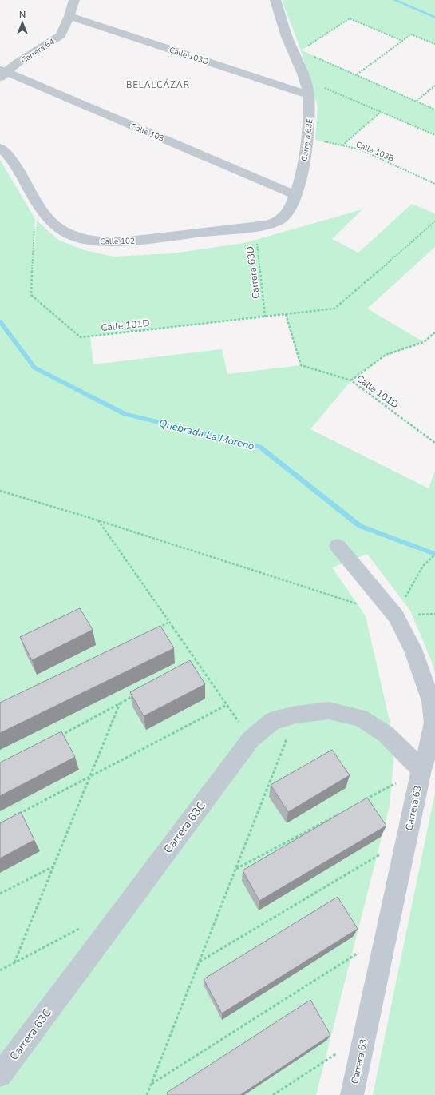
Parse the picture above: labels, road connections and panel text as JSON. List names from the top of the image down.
{
  "streets": {
    "street": [
      "Carrera 64",
      "Calle 103D",
      "Calle 103",
      "Carrera 63E",
      "Calle 102",
      "Carrera 63",
      "Carrera 63C"
    ],
    "path": ["Calle 103B", "Carrera 63D", "Calle 101D"]
  },
  "crossings": [
    ["Carrera 64", "Calle 103D"],
    ["Carrera 64", "Calle 103"],
    ["Calle 103D", "Carrera 63E"],
    ["Calle 103", "Carrera 63E"],
    ["Carrera 63E", "Calle 103B"],
    ["Carrera 63E", "Calle 102"],
    ["Calle 102", "Carrera 63D"],
    ["Calle 102", "Calle 101D"],
    ["Carrera 63D", "Calle 101D"],
    ["Carrera 63", "Carrera 63C"]
  ],
  "districts": ["BELALCÁZAR"],
  "water": ["Quebrada La Moreno"],
  "north": "top"
}
